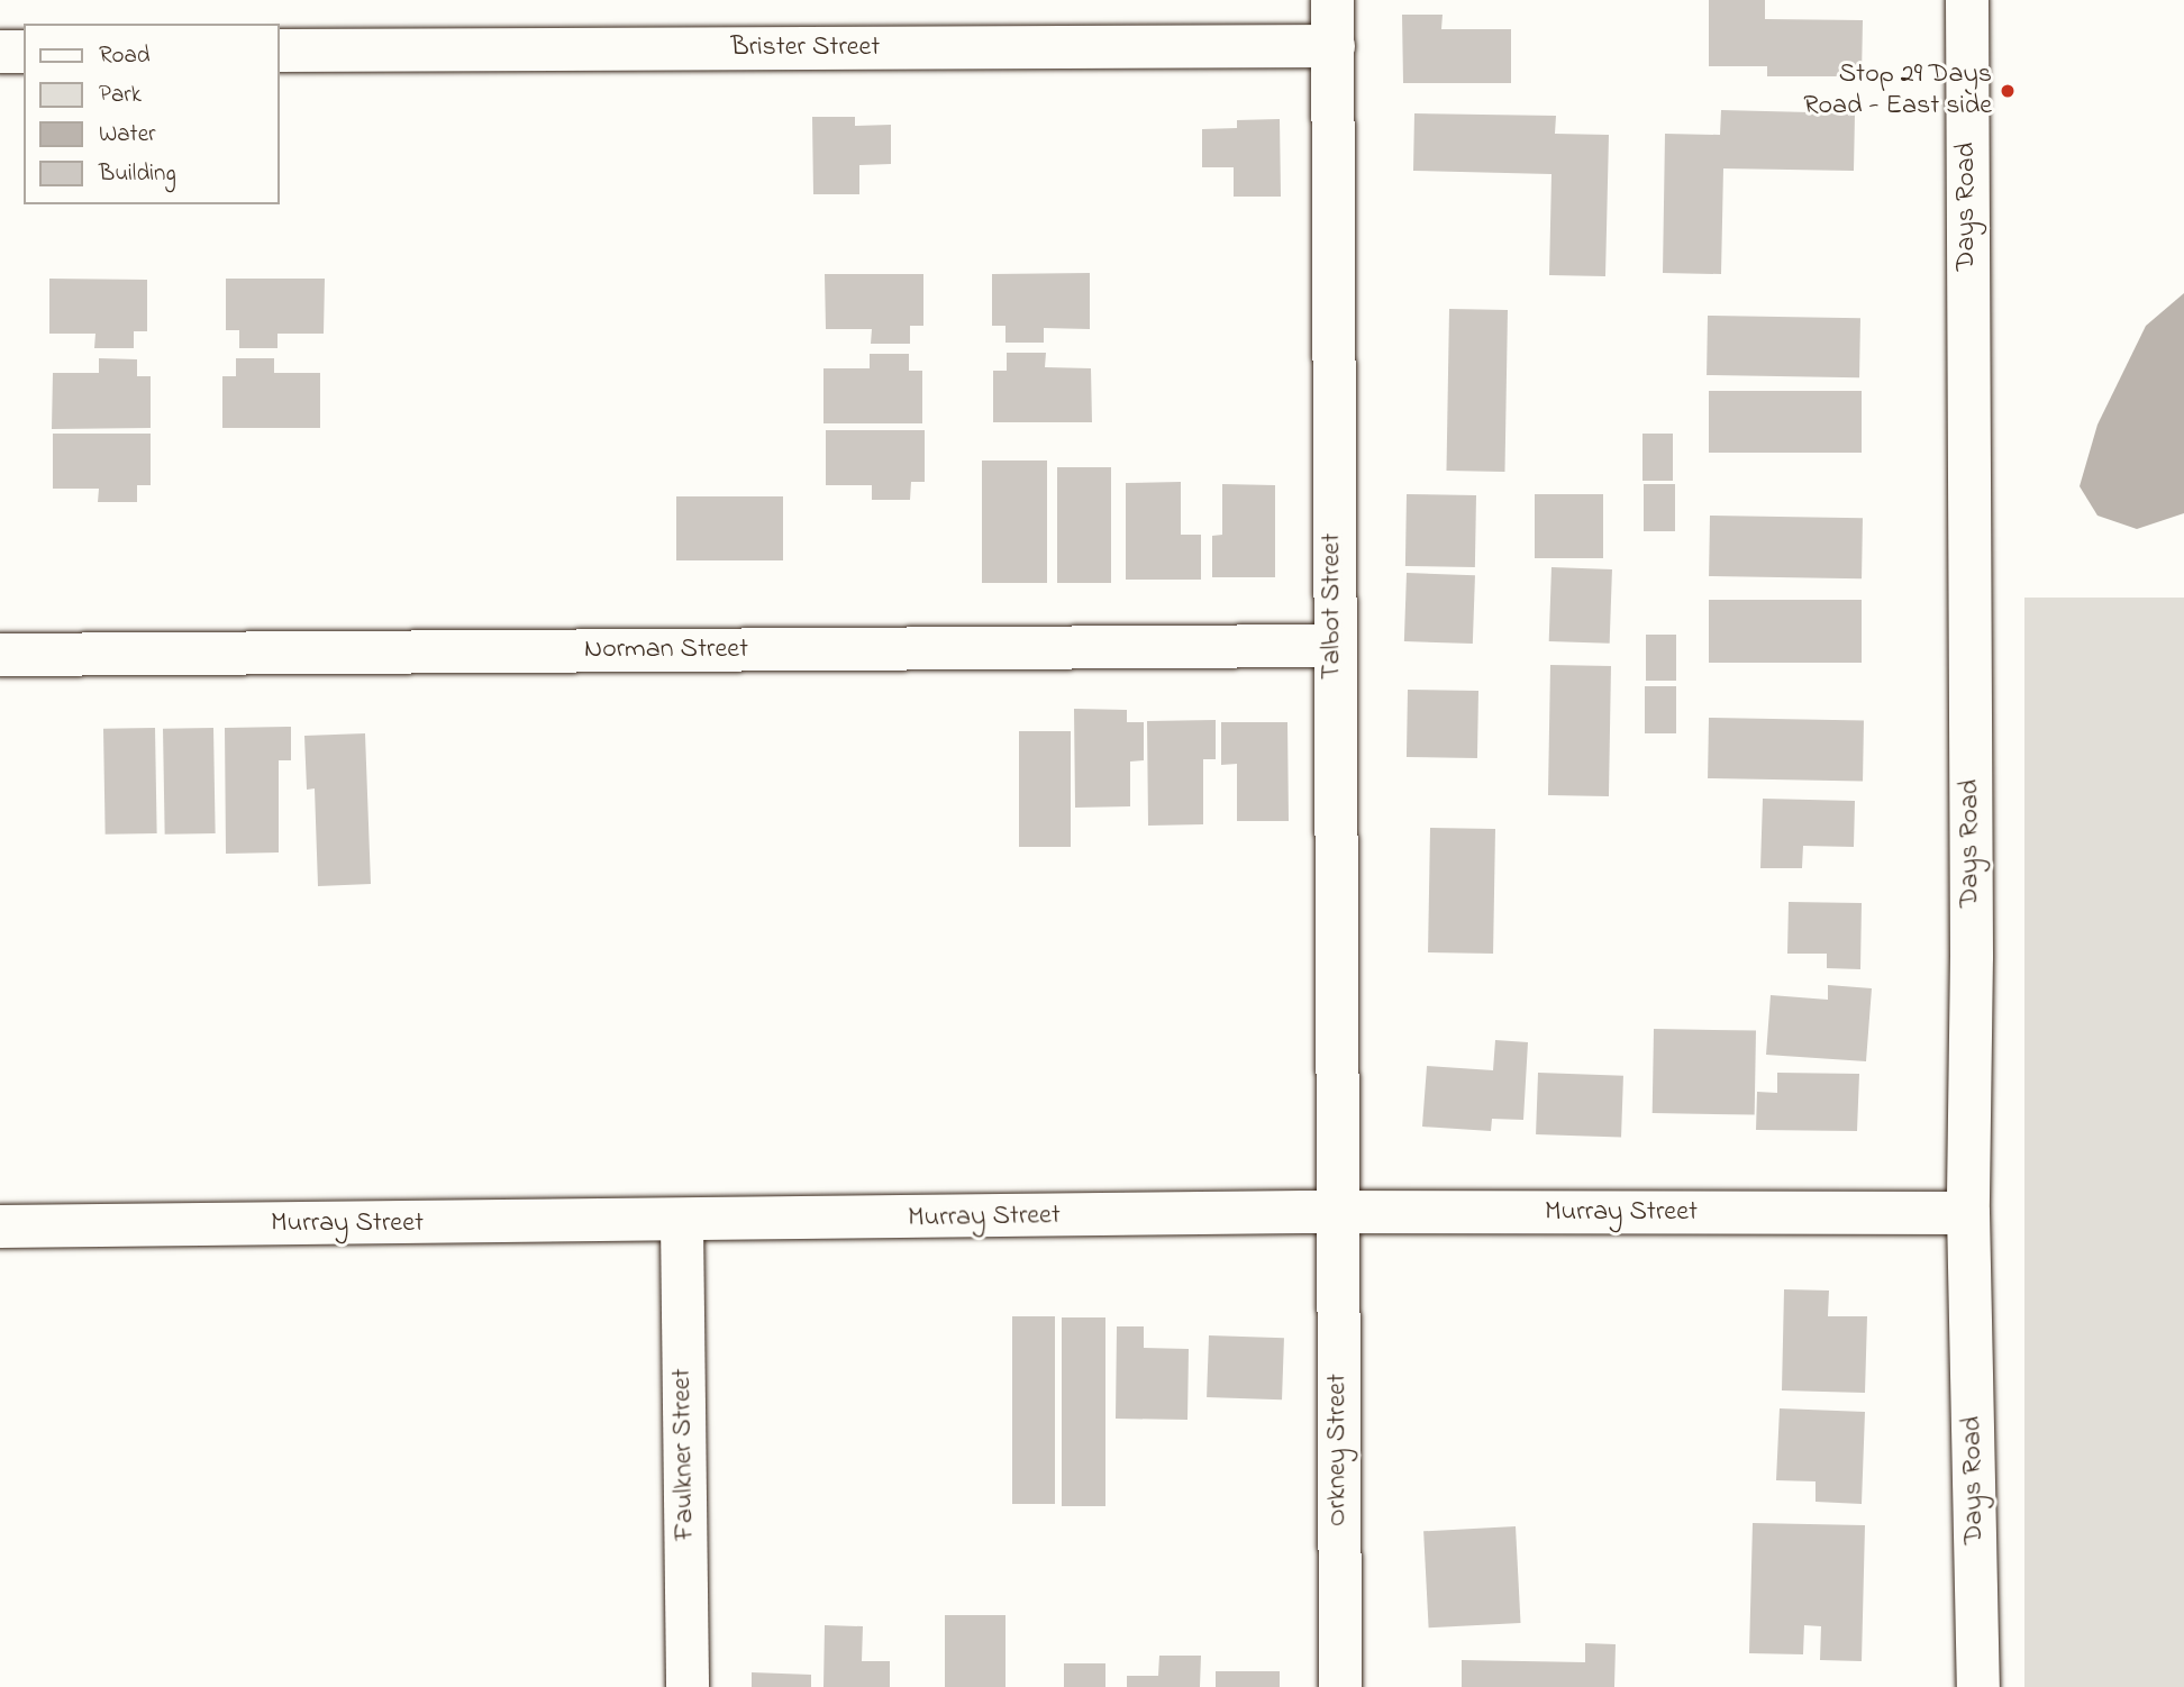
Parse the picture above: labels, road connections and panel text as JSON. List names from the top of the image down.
{
  "streets": {
    "street": [
      "Brister Street",
      "Days Road",
      "Talbot Street",
      "Norman Street",
      "Murray Street",
      "Orkney Street",
      "Faulkner Street"
    ]
  },
  "crossings": [
    ["Brister Street", "Talbot Street"],
    ["Days Road", "Murray Street"],
    ["Talbot Street", "Norman Street"],
    ["Talbot Street", "Murray Street"],
    ["Talbot Street", "Orkney Street"],
    ["Murray Street", "Orkney Street"],
    ["Murray Street", "Faulkner Street"]
  ],
  "places": ["Stop 29 Days Road - East side"],
  "legend": [
    "Road",
    "Park",
    "Water",
    "Building"
  ]
}
